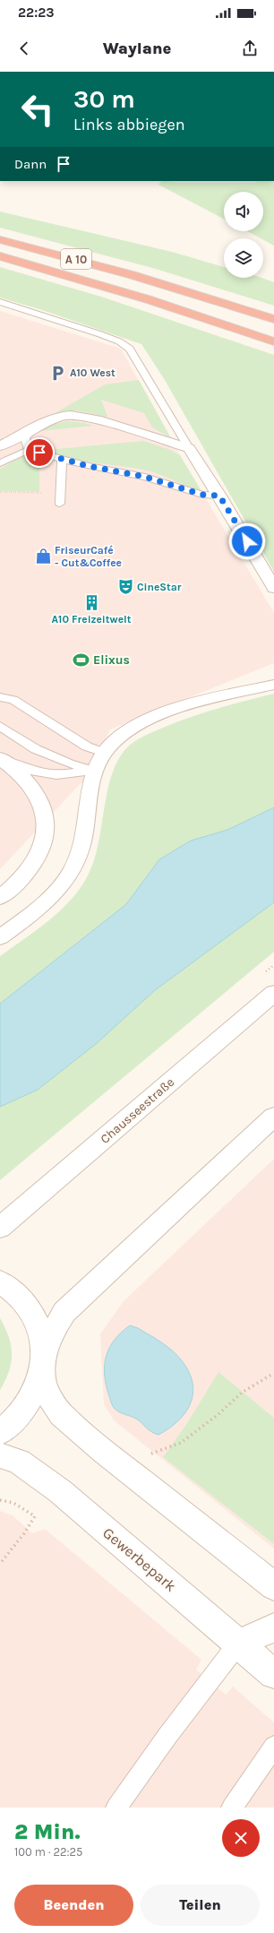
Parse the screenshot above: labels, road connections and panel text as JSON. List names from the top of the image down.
{
  "streets": {
    "highway": ["A 10"],
    "street": ["Chausseestraße", "Gewerbepark"]
  },
  "places": {
    "parking": ["A10 West"],
    "shop": ["FriseurCafé - Cut&Coffee"],
    "theatre": ["CineStar"],
    "building": ["A10 Freizeitwelt"],
    "sports": ["Elixus"]
  },
  "page": {
    "status": "22:23",
    "header": "Waylane",
    "turn": ["30 m", "Links abbiegen"],
    "then": "Dann",
    "heading": ["2 Min.", "100 m · 22:25"],
    "buttons": ["Beenden", "Teilen"]
  }
}
